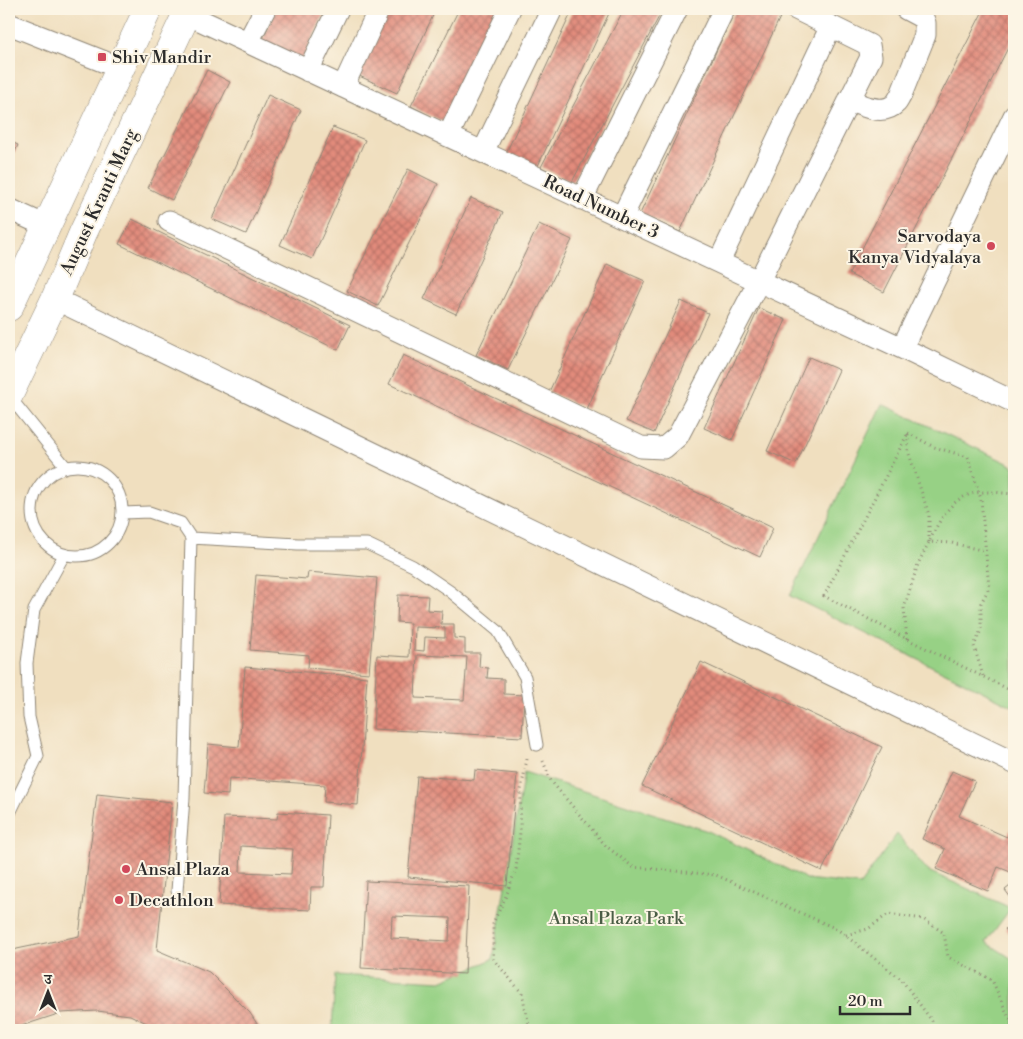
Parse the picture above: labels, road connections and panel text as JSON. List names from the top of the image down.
{
  "streets": {
    "main road": ["August Kranti Marg"],
    "street": ["Road Number 3"]
  },
  "crossings": [
    ["August Kranti Marg", "Road Number 3"]
  ],
  "parks": ["Ansal Plaza Park"],
  "places": {
    "transit": ["Shiv Mandir"],
    "other": ["Sarvodaya Kanya Vidyalaya", "Ansal Plaza", "Decathlon"]
  },
  "scale_bar": "20 m",
  "north": "top"
}
